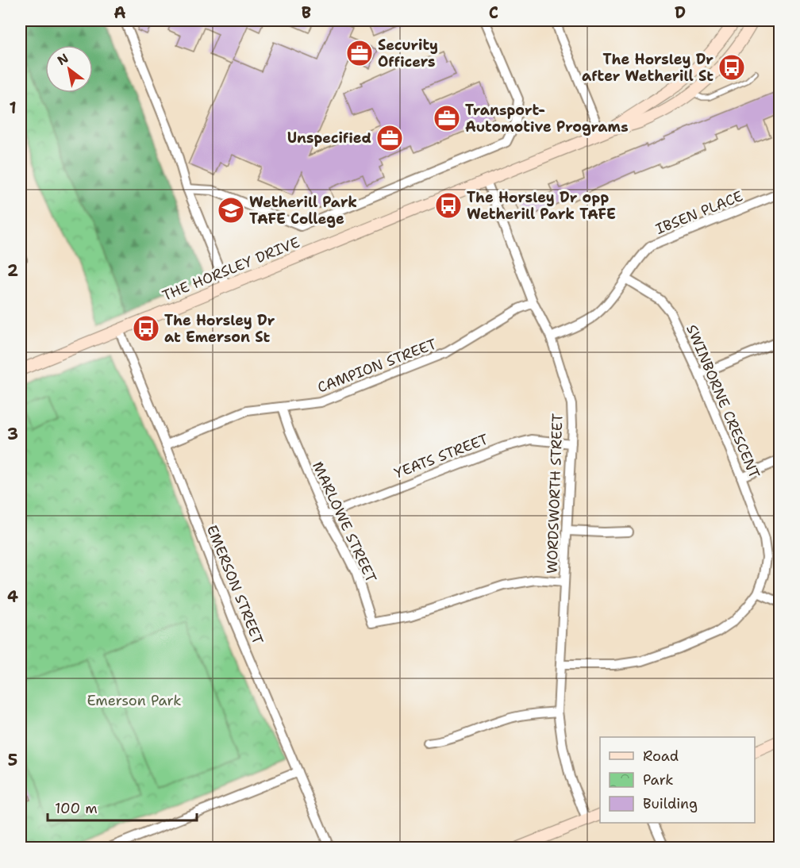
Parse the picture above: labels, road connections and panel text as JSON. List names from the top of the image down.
{
  "streets": {
    "main road": ["THE HORSLEY DRIVE"],
    "street": [
      "IBSEN PLACE",
      "CAMPION STREET",
      "SWINBORNE CRESCENT",
      "YEATS STREET",
      "WORDSWORTH STREET",
      "MARLOWE STREET",
      "EMERSON STREET"
    ]
  },
  "crossings": [
    ["IBSEN PLACE", "SWINBORNE CRESCENT"],
    ["IBSEN PLACE", "WORDSWORTH STREET"],
    ["THE HORSLEY DRIVE", "WORDSWORTH STREET"],
    ["THE HORSLEY DRIVE", "EMERSON STREET"],
    ["CAMPION STREET", "WORDSWORTH STREET"],
    ["CAMPION STREET", "MARLOWE STREET"],
    ["CAMPION STREET", "EMERSON STREET"],
    ["SWINBORNE CRESCENT", "WORDSWORTH STREET"],
    ["YEATS STREET", "WORDSWORTH STREET"],
    ["YEATS STREET", "MARLOWE STREET"],
    ["WORDSWORTH STREET", "MARLOWE STREET"]
  ],
  "parks": ["Emerson Park"],
  "places": {
    "office": ["Security Officers", "Transport- Automotive Programs", "Unspecified"],
    "bus stop": ["The Horsley Dr after Wetherill St", "The Horsley Dr opp Wetherill Park TAFE", "The Horsley Dr at Emerson St"],
    "school or university": ["Wetherill Park TAFE College"]
  },
  "legend": ["Road", "Park", "Building"],
  "scale_bar": "100 m",
  "north": "top left",
  "grid": {
    "columns": [
      "A",
      "B",
      "C",
      "D"
    ],
    "rows": [
      "1",
      "2",
      "3",
      "4",
      "5"
    ]
  }
}
